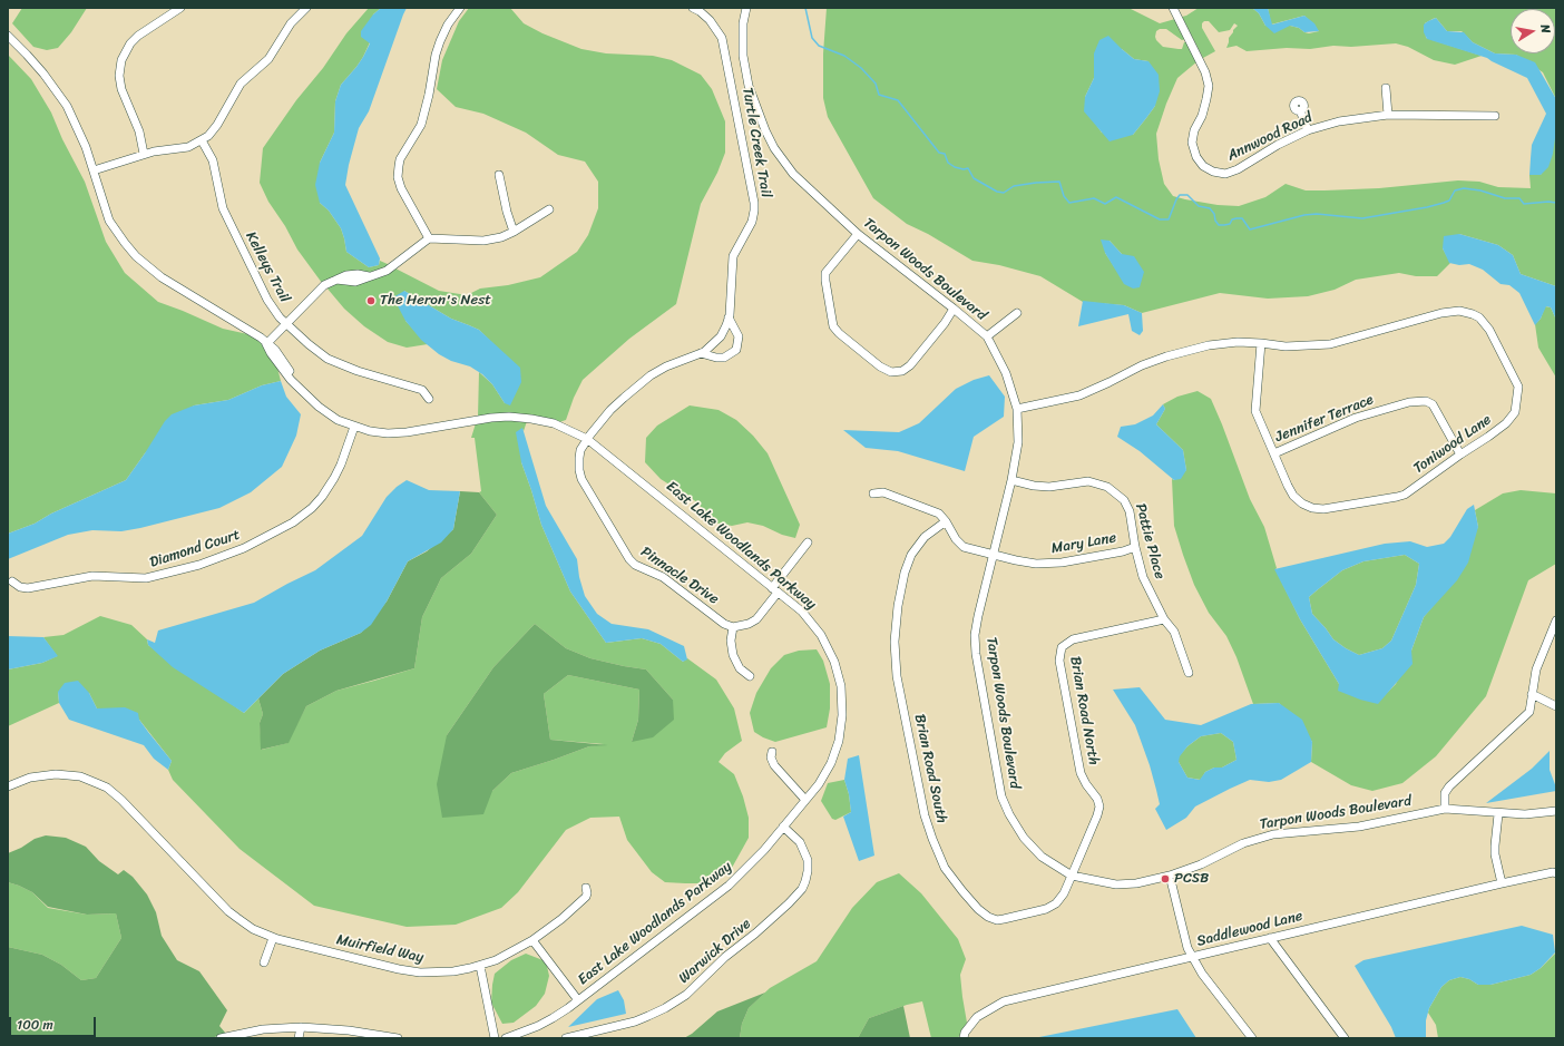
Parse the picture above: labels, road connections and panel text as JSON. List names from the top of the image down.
{
  "streets": {
    "street": [
      "Annwood Road",
      "Turtle Creek Trail",
      "Kelleys Trail",
      "Tarpon Woods Boulevard",
      "Jennifer Terrace",
      "Toniwood Lane",
      "Pattie Place",
      "Mary Lane",
      "East Lake Woodlands Parkway",
      "Diamond Court",
      "Pinnacle Drive",
      "Brian Road North",
      "Brian Road South",
      "Saddlewood Lane",
      "Muirfield Way",
      "Warwick Drive"
    ]
  },
  "crossings": [
    ["Turtle Creek Trail", "East Lake Woodlands Parkway"],
    ["Turtle Creek Trail", "Pinnacle Drive"],
    ["Tarpon Woods Boulevard", "Toniwood Lane"],
    ["Tarpon Woods Boulevard", "Pattie Place"],
    ["Tarpon Woods Boulevard", "Mary Lane"],
    ["Tarpon Woods Boulevard", "Brian Road North"],
    ["Tarpon Woods Boulevard", "Brian Road South"],
    ["Jennifer Terrace", "Toniwood Lane"],
    ["Pattie Place", "Mary Lane"],
    ["Pattie Place", "Brian Road North"],
    ["Mary Lane", "Brian Road South"],
    ["East Lake Woodlands Parkway", "Diamond Court"],
    ["East Lake Woodlands Parkway", "Pinnacle Drive"],
    ["East Lake Woodlands Parkway", "Warwick Drive"],
    ["Brian Road North", "Brian Road South"]
  ],
  "places": ["The Heron's Nest", "PCSB"],
  "scale_bar": "100 m",
  "north": "right"
}
